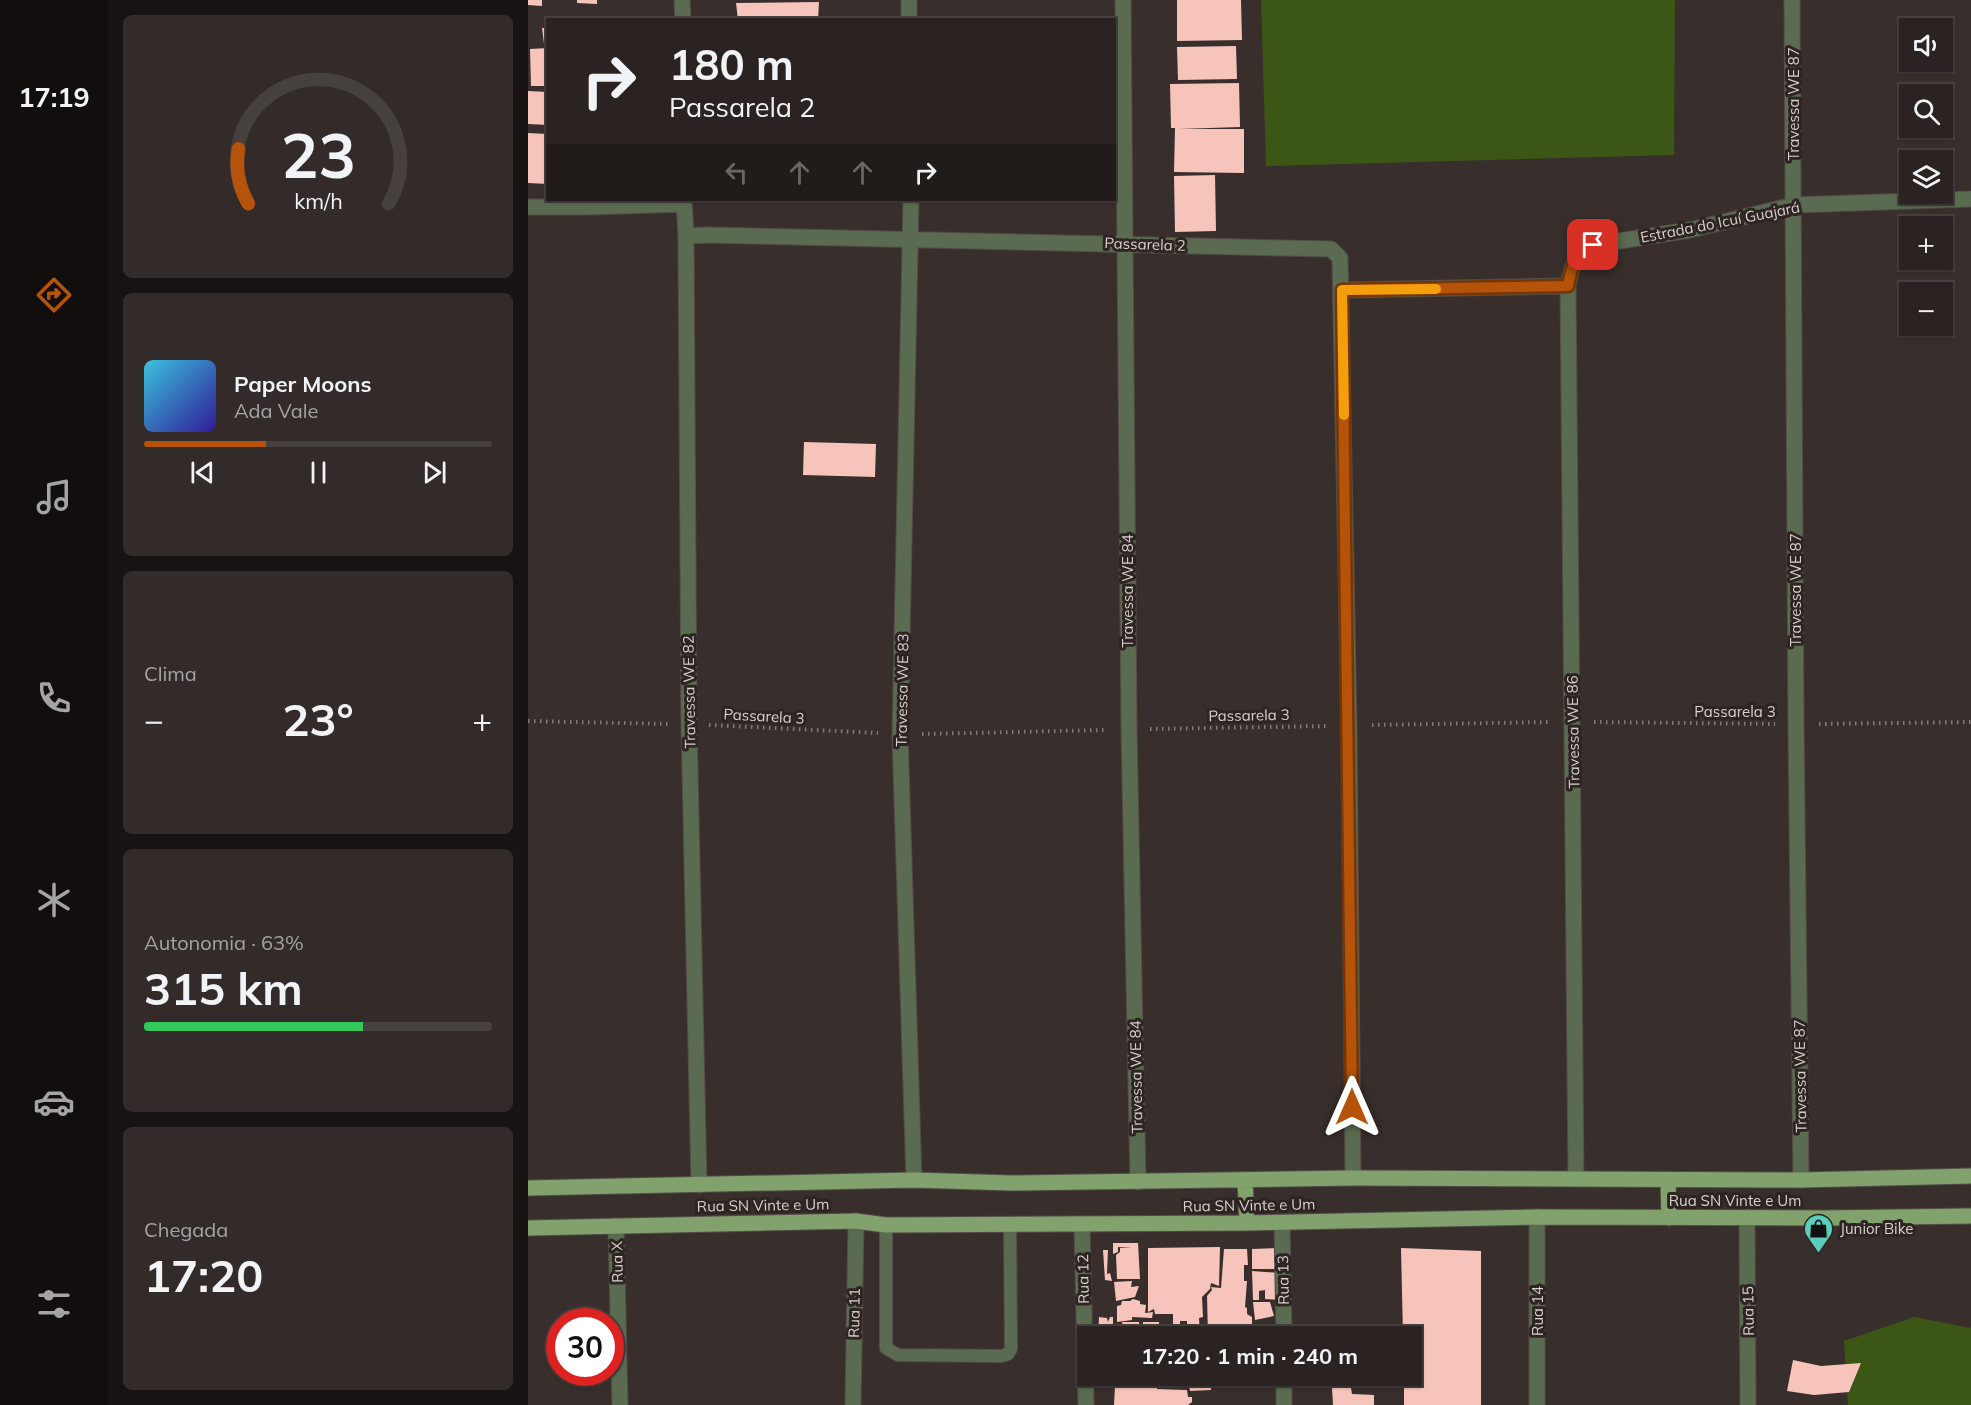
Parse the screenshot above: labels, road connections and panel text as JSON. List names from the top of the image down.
{
  "streets": {
    "main road": ["Rua SN Vinte e Um"],
    "street": [
      "Travessa WE 87",
      "Estrada do Icuí Guajará",
      "Passarela 2",
      "Travessa WE 84",
      "Travessa WE 83",
      "Travessa WE 82",
      "Travessa WE 86",
      "Rua X",
      "Rua 12",
      "Rua 13",
      "Rua 14",
      "Rua 15",
      "Rua 11"
    ],
    "path": ["Passarela 3"]
  },
  "crossings": [
    ["Travessa WE 87", "Estrada do Icuí Guajará"],
    ["Travessa WE 87", "Passarela 3"],
    ["Travessa WE 87", "Rua SN Vinte e Um"],
    ["Estrada do Icuí Guajará", "Travessa WE 86"],
    ["Passarela 2", "Travessa WE 84"],
    ["Passarela 2", "Travessa WE 83"],
    ["Passarela 2", "Travessa WE 82"],
    ["Passarela 2", "Passarela 3"],
    ["Passarela 2", "Rua SN Vinte e Um"],
    ["Travessa WE 84", "Passarela 3"],
    ["Travessa WE 84", "Rua SN Vinte e Um"],
    ["Travessa WE 83", "Passarela 3"],
    ["Travessa WE 83", "Rua SN Vinte e Um"],
    ["Travessa WE 82", "Passarela 3"],
    ["Travessa WE 82", "Rua SN Vinte e Um"],
    ["Passarela 3", "Travessa WE 86"],
    ["Travessa WE 86", "Rua SN Vinte e Um"],
    ["Rua SN Vinte e Um", "Rua X"],
    ["Rua SN Vinte e Um", "Rua 12"],
    ["Rua SN Vinte e Um", "Rua 13"],
    ["Rua SN Vinte e Um", "Rua 14"],
    ["Rua SN Vinte e Um", "Rua 15"],
    ["Rua SN Vinte e Um", "Rua 11"]
  ],
  "places": {
    "shop": ["Junior Bike"]
  },
  "page": {
    "tabs": "17:19",
    "map_buttons": ["+", "−"],
    "turn": ["180 m", "Passarela 2"],
    "song": ["Paper Moons", "Ada Vale"],
    "tile": [
      "Clima",
      ["Autonomia · 63%", "315 km"],
      ["Chegada", "17:20"]
    ],
    "heat": ["−", "23°", "+"],
    "limit": "30",
    "trip": "17:20 · 1 min · 240 m",
    "gauge": ["23", "km/h"]
  }
}
